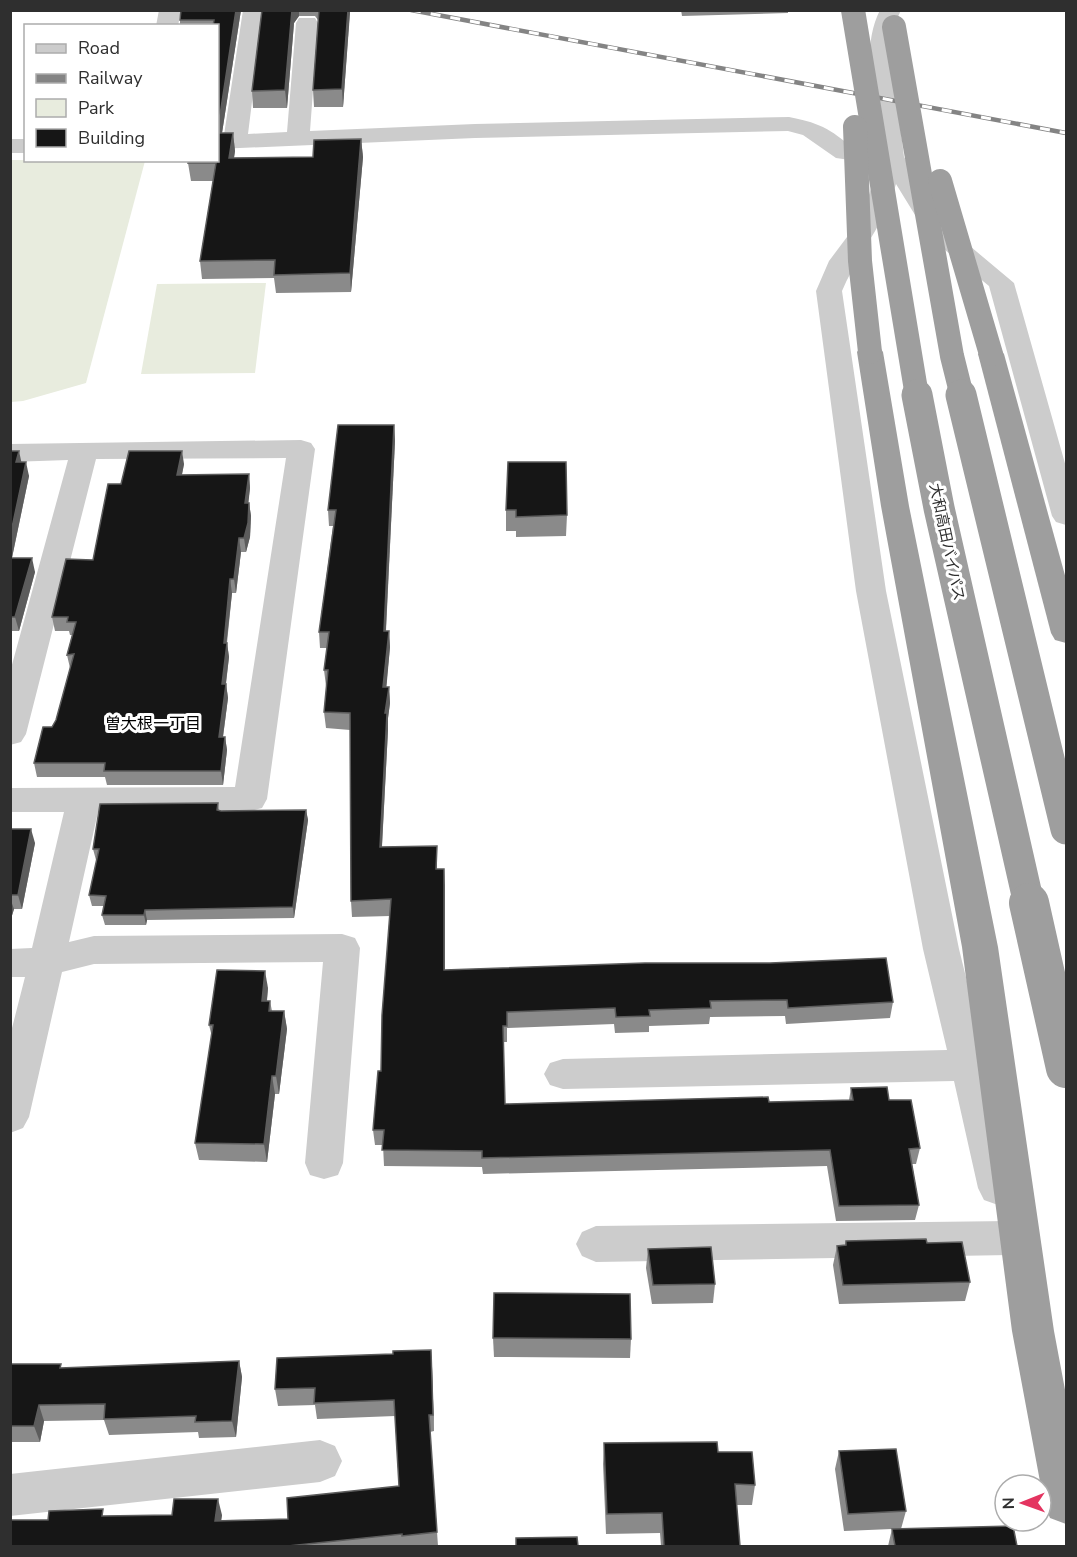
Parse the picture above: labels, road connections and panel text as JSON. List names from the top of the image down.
{
  "streets": {
    "highway": ["大和高田バイパス"]
  },
  "districts": ["曽大根一丁目"],
  "legend": [
    "Road",
    "Railway",
    "Park",
    "Building"
  ],
  "north": "left"
}
